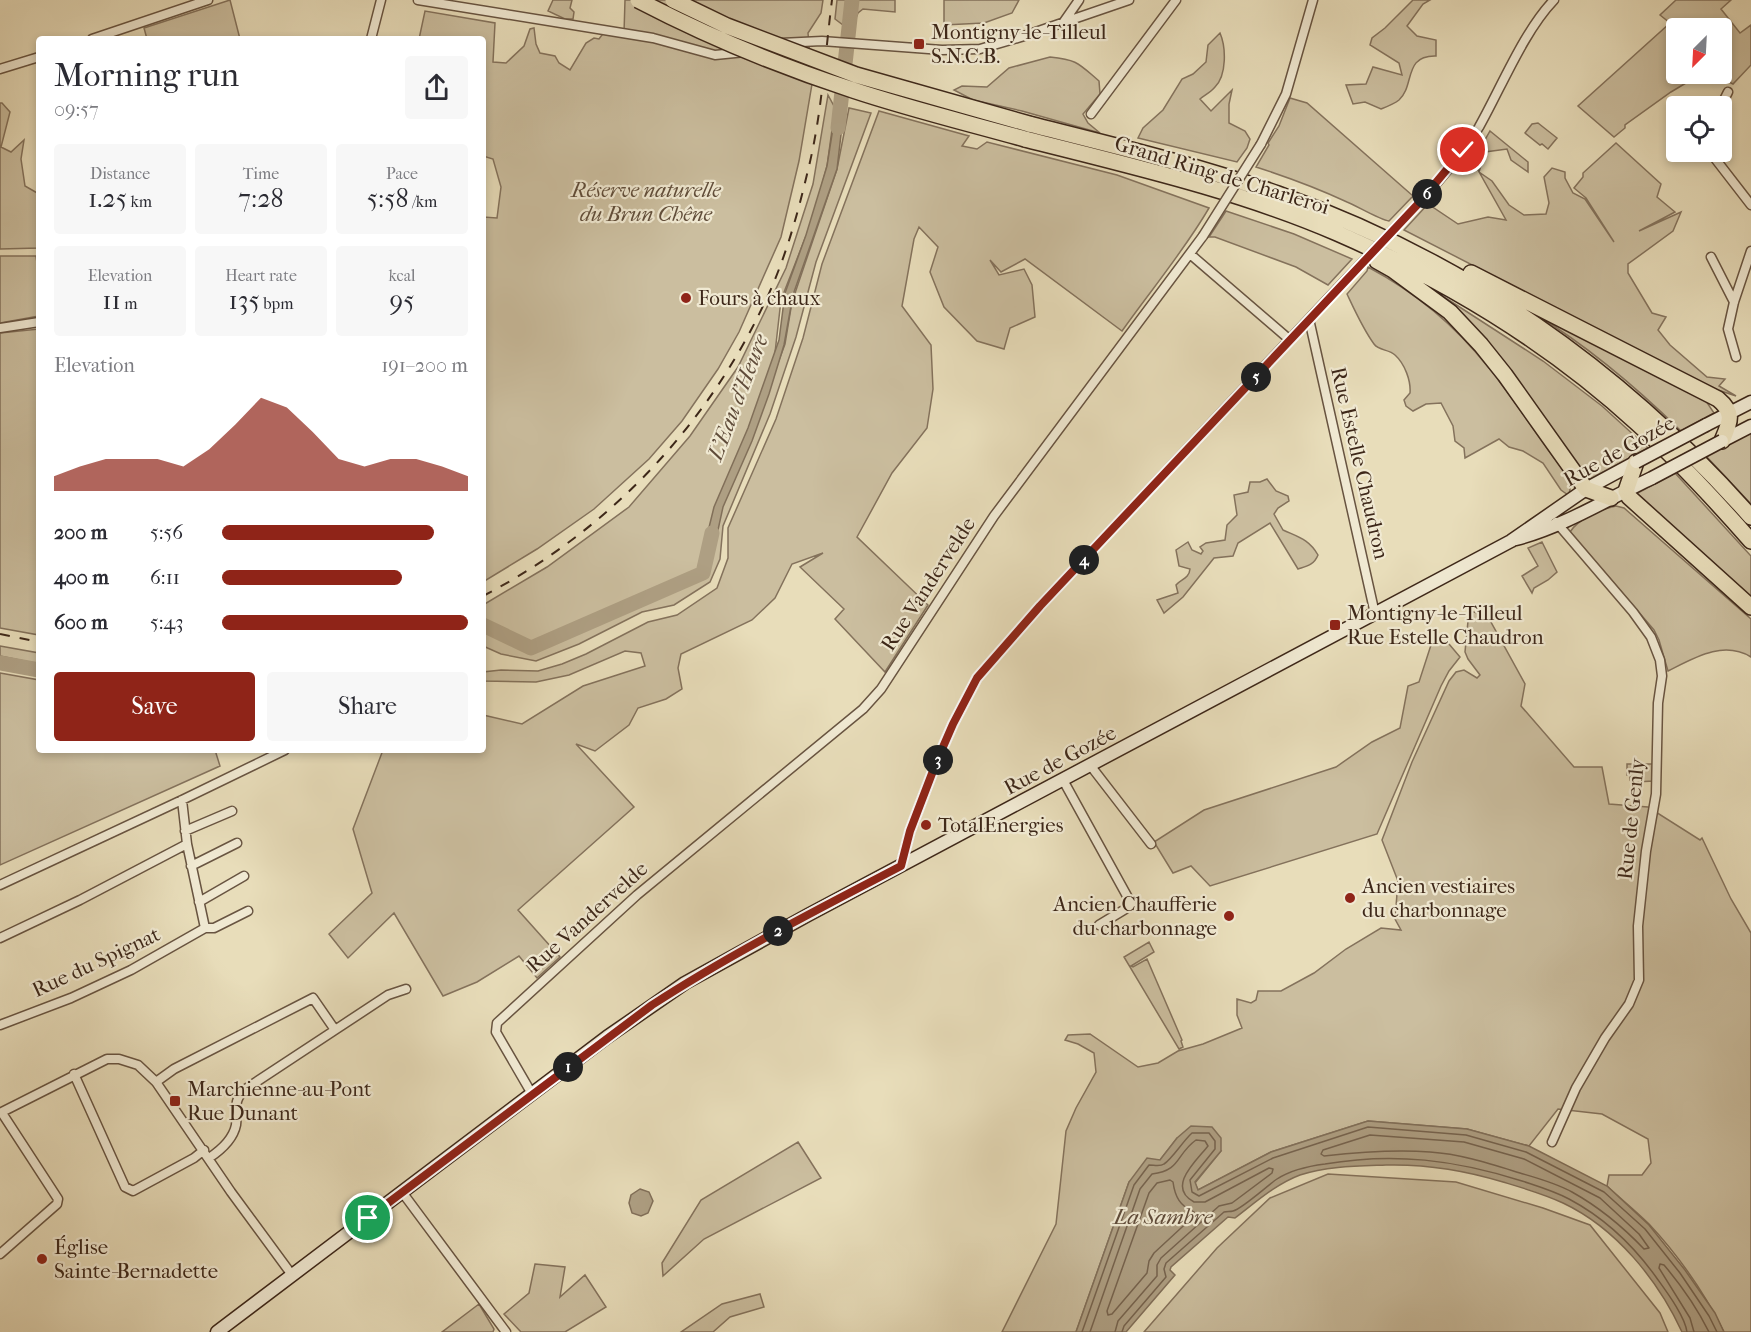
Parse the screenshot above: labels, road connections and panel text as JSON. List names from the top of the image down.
{
  "streets": {
    "highway": ["Grand Ring de Charleroi"],
    "main road": ["Rue de Gozée"],
    "street": [
      "Rue Estelle Chaudron",
      "Rue Vandervelde",
      "Rue de Genly",
      "Rue du Spignat"
    ]
  },
  "crossings": [
    ["Rue de Gozée", "Rue Estelle Chaudron"],
    ["Rue de Gozée", "Rue Vandervelde"],
    ["Rue de Gozée", "Rue de Genly"]
  ],
  "water": ["L'Eau d'Heure", "La Sambre"],
  "parks": ["Réserve naturelle du Brun Chêne"],
  "places": {
    "transit": ["Montigny-le-Tilleul S.N.C.B.", "Montigny-le-Tilleul Rue Estelle Chaudron", "Marchienne-au-Pont Rue Dunant"],
    "other": [
      "Fours à chaux",
      "TotalEnergies",
      "Ancien vestiaires du charbonnage",
      "Ancien Chaufferie du charbonnage",
      "Église Sainte-Bernadette"
    ]
  },
  "north": "bottom left",
  "page": {
    "heading": ["Morning run", "09:57"],
    "stats": [
      ["Distance", "1.25 km"],
      ["Time", "7:28"],
      ["Pace", "5:58 /km"],
      ["Elevation", "11 m"],
      ["Heart rate", "135 bpm"],
      ["kcal", "95"]
    ],
    "pins": [
      "6",
      "5",
      "4",
      "3",
      "2",
      "1"
    ],
    "chart": ["Elevation", "191–200 m"],
    "list": [
      {
        "name": "200 m",
        "note": "5:56"
      },
      {
        "name": "400 m",
        "note": "6:11"
      },
      {
        "name": "600 m",
        "note": "5:43"
      }
    ],
    "buttons": ["Save", "Share"]
  }
}
